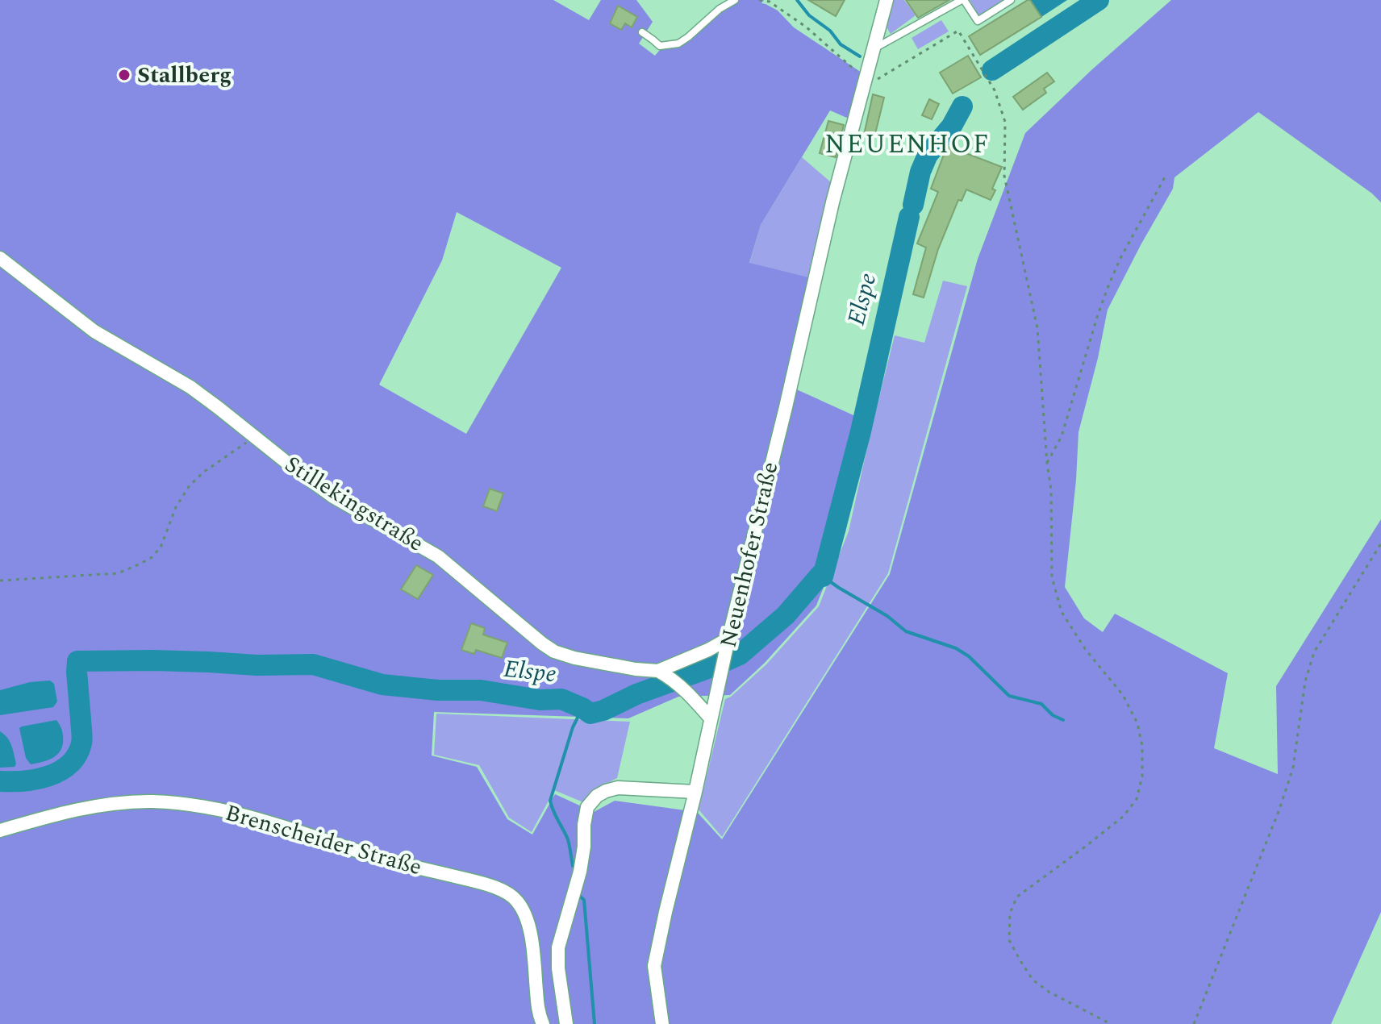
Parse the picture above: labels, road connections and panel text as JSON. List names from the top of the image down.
{
  "streets": {
    "street": ["Stillekingstraße", "Neuenhofer Straße", "Brenscheider Straße"]
  },
  "crossings": [
    ["Stillekingstraße", "Neuenhofer Straße"]
  ],
  "districts": ["NEUENHOF"],
  "water": ["Elspe"],
  "places": ["Stallberg"]
}
